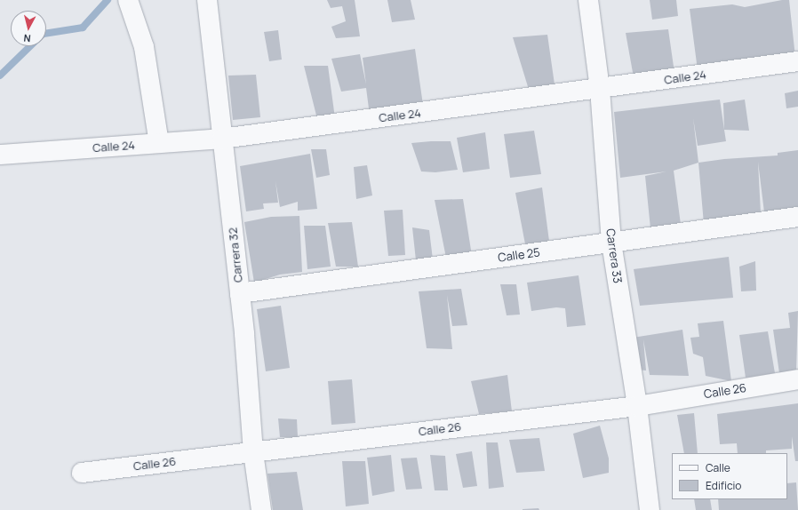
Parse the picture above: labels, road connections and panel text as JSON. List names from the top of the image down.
{
  "streets": {
    "street": [
      "Calle 24",
      "Carrera 32",
      "Calle 25",
      "Carrera 33",
      "Calle 26"
    ]
  },
  "crossings": [
    ["Calle 24", "Carrera 32"],
    ["Calle 24", "Carrera 33"],
    ["Carrera 32", "Calle 25"],
    ["Carrera 32", "Calle 26"],
    ["Calle 25", "Carrera 33"],
    ["Carrera 33", "Calle 26"]
  ],
  "legend": ["Calle", "Edificio"],
  "north": "bottom"
}
